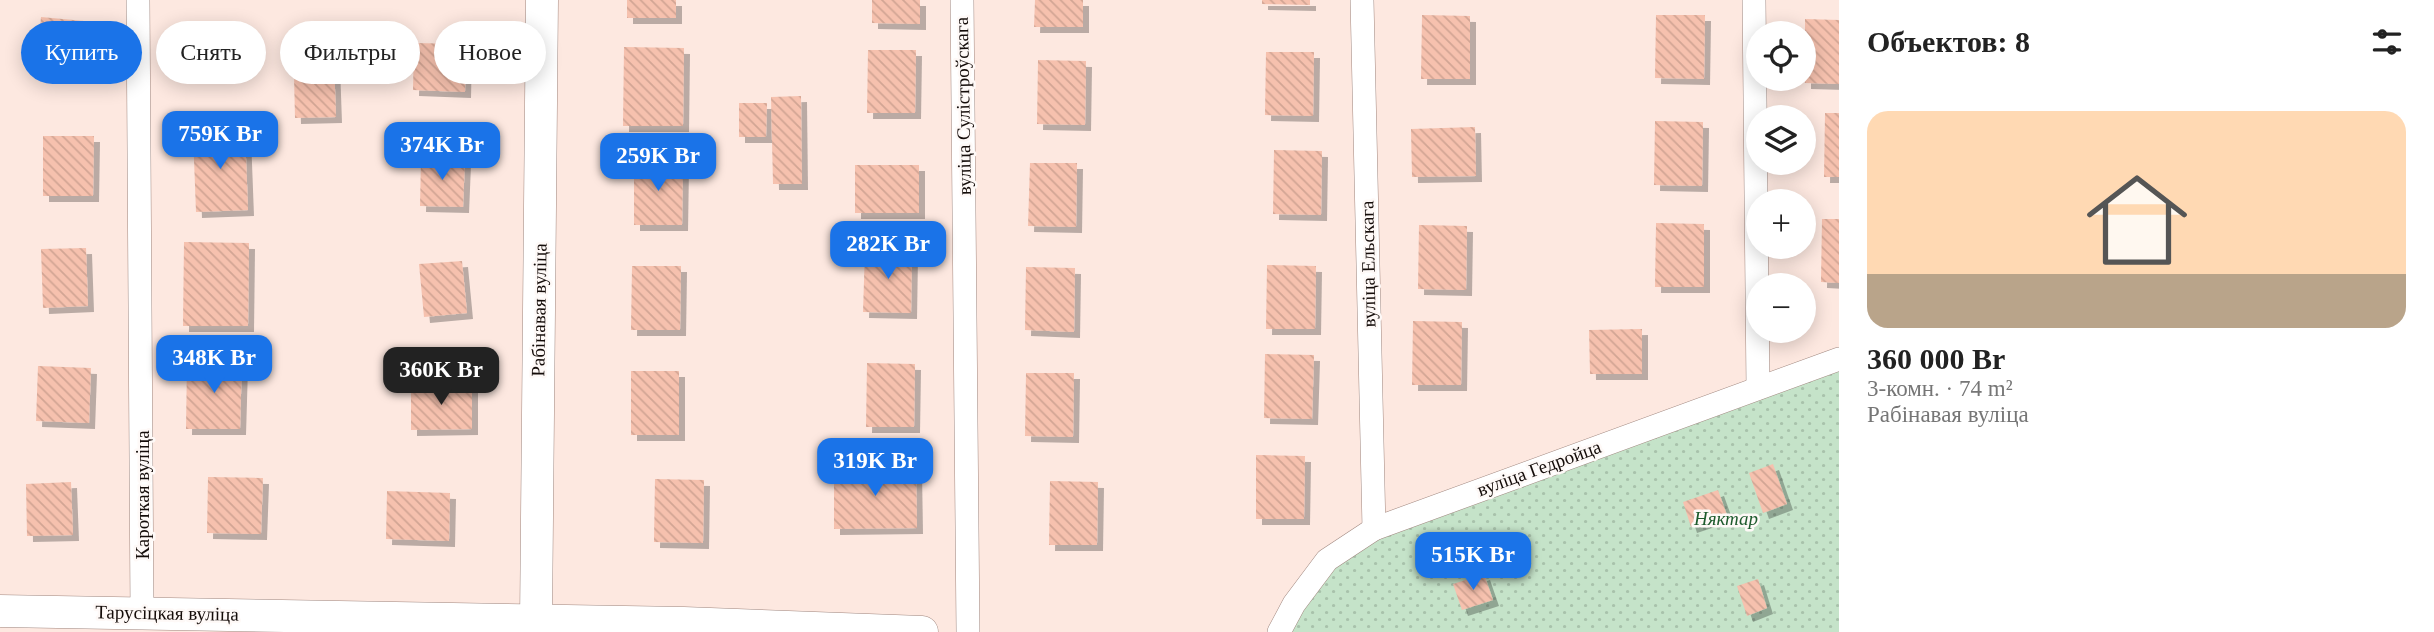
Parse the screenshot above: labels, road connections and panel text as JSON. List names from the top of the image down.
{
  "streets": {
    "street": [
      "вуліца Сулістроўскага",
      "вуліца Ельскага",
      "Рабінавая вуліца",
      "вуліца Гедройца",
      "Кароткая вуліца",
      "Тарусіцкая вуліца"
    ]
  },
  "crossings": [
    ["вуліца Ельскага", "вуліца Гедройца"],
    ["Рабінавая вуліца", "Тарусіцкая вуліца"],
    ["Кароткая вуліца", "Тарусіцкая вуліца"]
  ],
  "parks": ["Няктар"],
  "page": {
    "heading": "Объектов: 8",
    "map_buttons": ["+", "−"],
    "chip": [
      "Купить",
      "Снять",
      "Фильтры",
      "Новое"
    ],
    "list": [
      {
        "name": "360 000 Br",
        "note": "3-комн. · 74 m² · Рабінавая вуліца"
      }
    ],
    "price": [
      "759K Br",
      "374K Br",
      "259K Br",
      "282K Br",
      "348K Br",
      "360K Br",
      "319K Br",
      "515K Br"
    ]
  }
}
